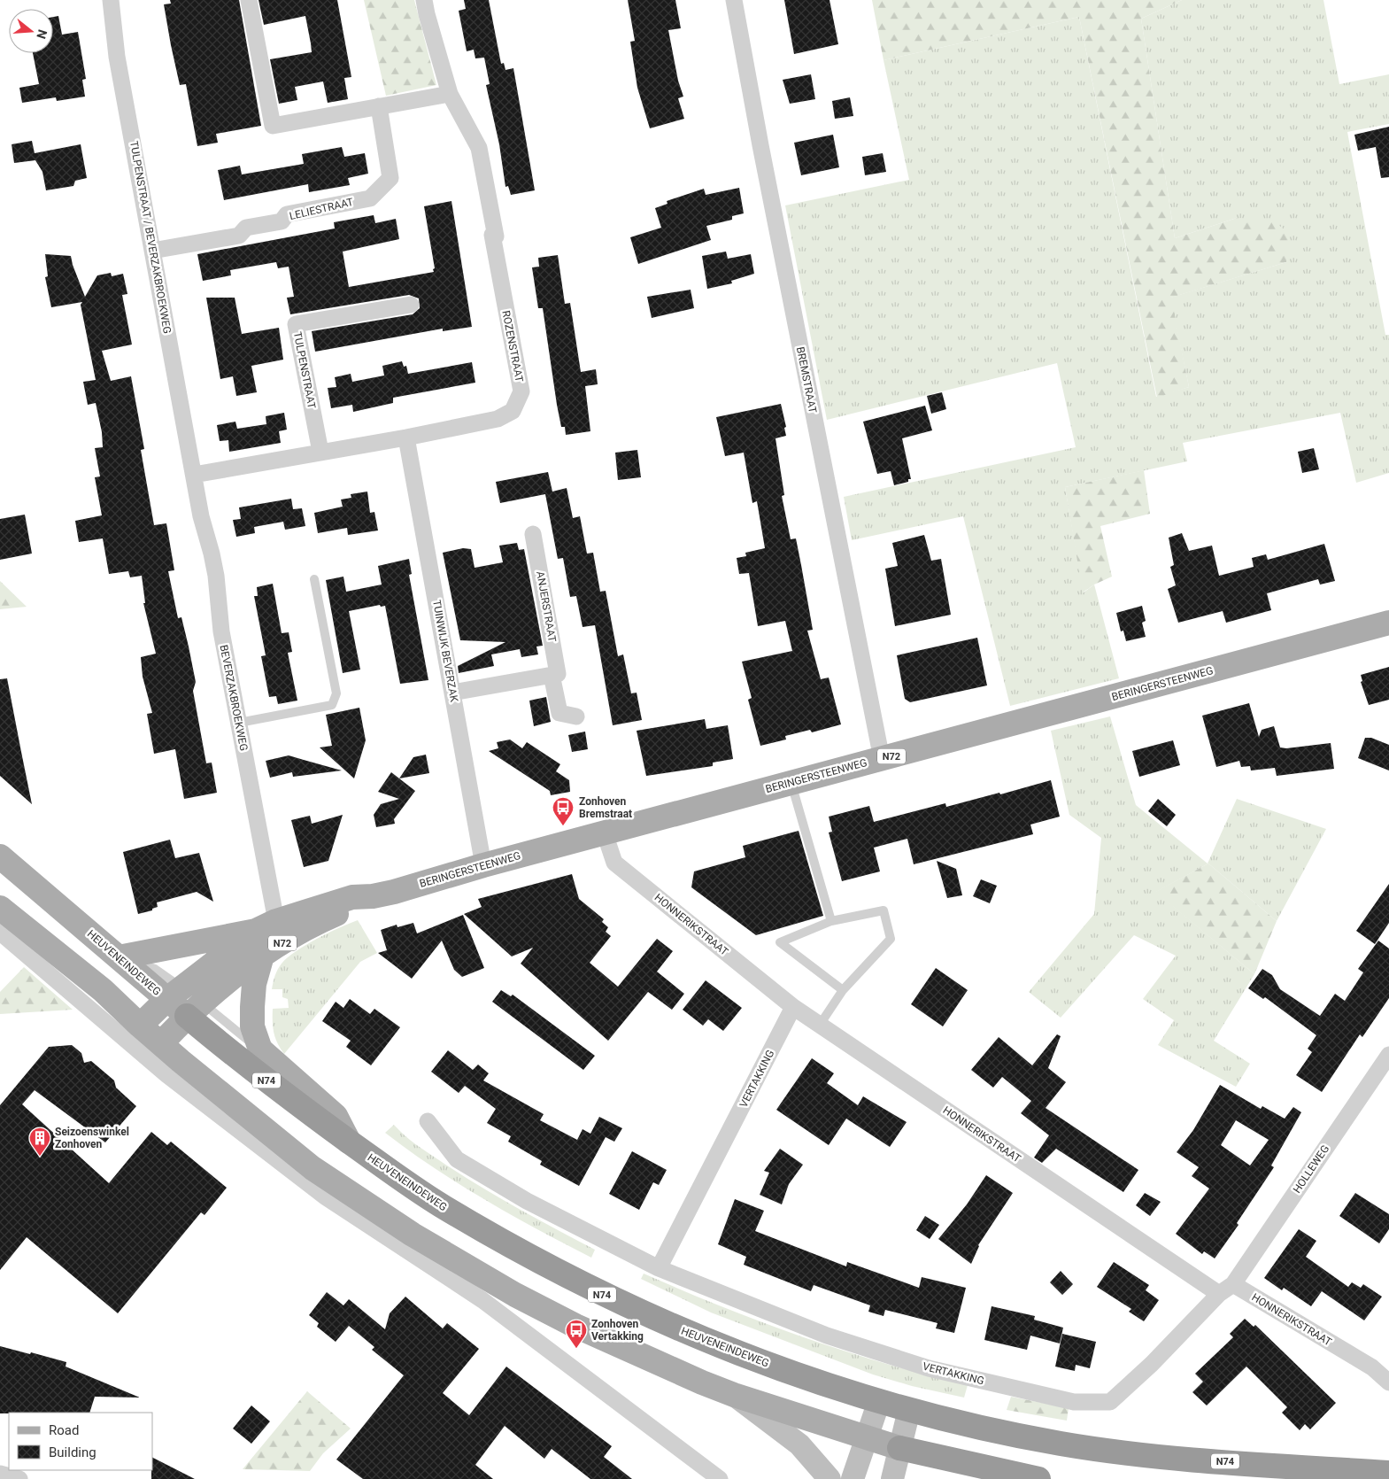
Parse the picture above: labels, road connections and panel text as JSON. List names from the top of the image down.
{
  "streets": {
    "highway": ["HEUVENEINDEWEG", "N74"],
    "main road": ["BERINGERSTEENWEG", "N72"],
    "street": [
      "LELIESTRAAT",
      "TULPENSTRAAT / BEVERZAKBROEKWEG",
      "ROZENSTRAAT",
      "TULPENSTRAAT",
      "BREMSTRAAT",
      "ANJERSTRAAT",
      "TUINWIJK BEVERZAK",
      "BEVERZAKBROEKWEG",
      "HONNERIKSTRAAT",
      "VERTAKKING",
      "HOLLEWEG"
    ]
  },
  "crossings": [
    ["LELIESTRAAT", "TULPENSTRAAT / BEVERZAKBROEKWEG"],
    ["TULPENSTRAAT / BEVERZAKBROEKWEG", "ROZENSTRAAT"],
    ["TULPENSTRAAT / BEVERZAKBROEKWEG", "BEVERZAKBROEKWEG"],
    ["ROZENSTRAAT", "TULPENSTRAAT"],
    ["ROZENSTRAAT", "TUINWIJK BEVERZAK"],
    ["ROZENSTRAAT", "BEVERZAKBROEKWEG"],
    ["BREMSTRAAT", "BERINGERSTEENWEG"],
    ["TUINWIJK BEVERZAK", "BERINGERSTEENWEG"],
    ["BERINGERSTEENWEG", "BEVERZAKBROEKWEG"],
    ["BERINGERSTEENWEG", "HONNERIKSTRAAT"],
    ["BERINGERSTEENWEG", "HEUVENEINDEWEG"],
    ["BERINGERSTEENWEG", "N74"],
    ["HONNERIKSTRAAT", "VERTAKKING"],
    ["HONNERIKSTRAAT", "HOLLEWEG"],
    ["HEUVENEINDEWEG", "N74"]
  ],
  "places": {
    "bus stop": ["Zonhoven Bremstraat", "Zonhoven Vertakking"],
    "building": ["Seizoenswinkel Zonhoven"]
  },
  "legend": ["Road", "Building"],
  "north": "right"
}
